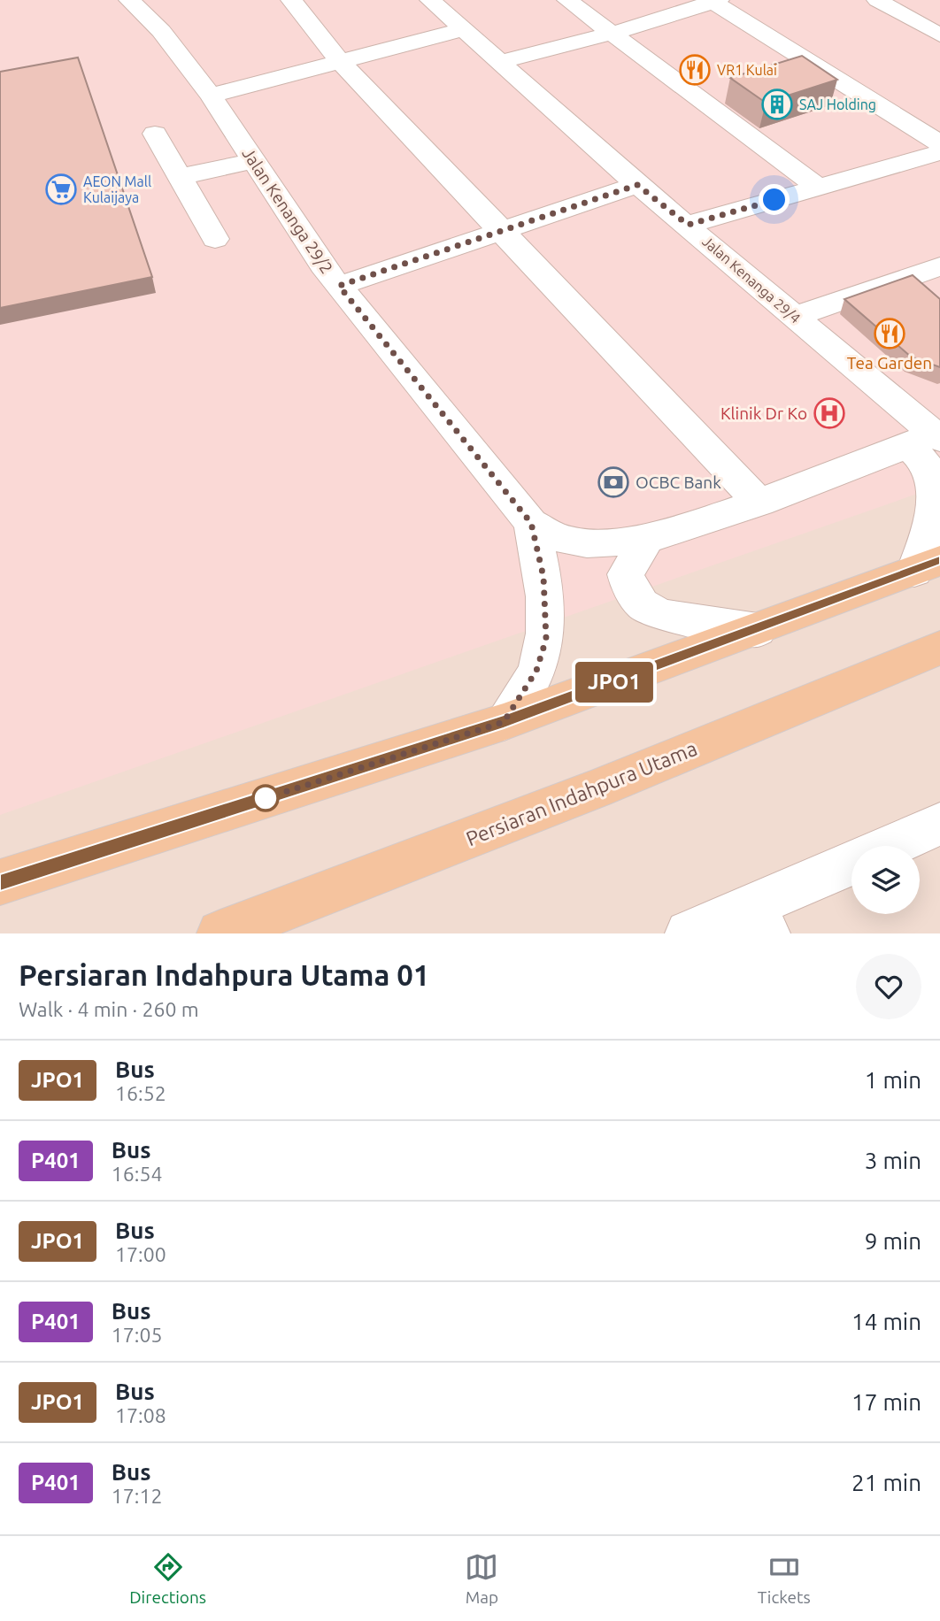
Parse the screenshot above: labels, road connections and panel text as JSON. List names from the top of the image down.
{
  "streets": {
    "main road": ["Persiaran Indahpura Utama"],
    "street": ["Jalan Kenanga 29/2", "Jalan Kenanga 29/4"]
  },
  "crossings": [
    ["Jalan Kenanga 29/2", "Jalan Kenanga 29/4"]
  ],
  "places": {
    "restaurant": ["VR1 Kulai", "Tea Garden"],
    "building": ["SAJ Holding"],
    "supermarket": ["AEON Mall Kulaijaya"],
    "hospital": ["Klinik Dr Ko"],
    "bank": ["OCBC Bank"]
  },
  "lines": ["bus line JPO1"],
  "page": {
    "on_map": "JPO1",
    "heading": ["Persiaran Indahpura Utama 01", "Walk · 4 min · 260 m"],
    "list": [
      {
        "mark": "JPO1",
        "name": "Bus",
        "note": "16:52",
        "value": "1 min"
      },
      {
        "mark": "P401",
        "name": "Bus",
        "note": "16:54",
        "value": "3 min"
      },
      {
        "mark": "JPO1",
        "name": "Bus",
        "note": "17:00",
        "value": "9 min"
      },
      {
        "mark": "P401",
        "name": "Bus",
        "note": "17:05",
        "value": "14 min"
      },
      {
        "mark": "JPO1",
        "name": "Bus",
        "note": "17:08",
        "value": "17 min"
      },
      {
        "mark": "P401",
        "name": "Bus",
        "note": "17:12",
        "value": "21 min"
      }
    ],
    "tabs": ["Directions", "Map", "Tickets"]
  }
}
